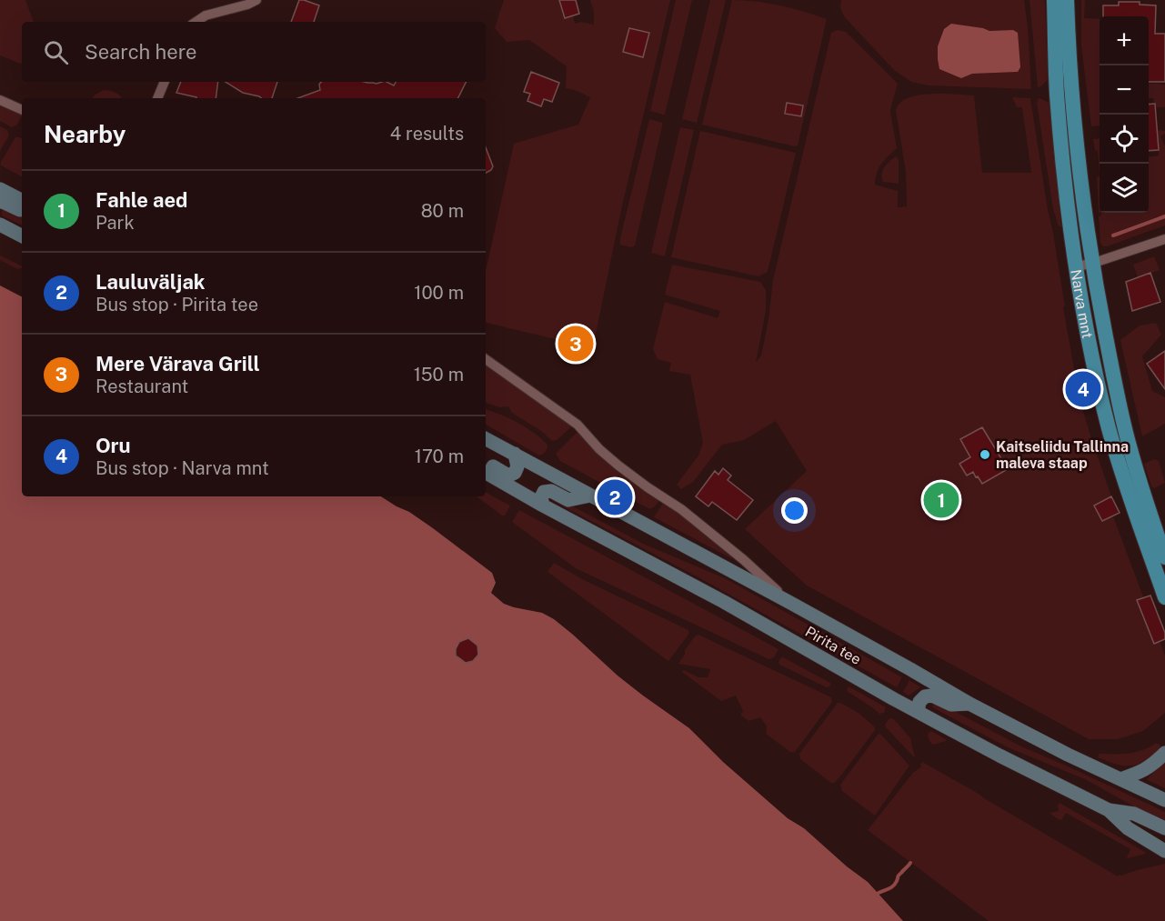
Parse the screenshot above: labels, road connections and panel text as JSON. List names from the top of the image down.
{
  "streets": {
    "main road": ["Narva mnt", "Pirita tee"]
  },
  "places": ["Kaitseliidu Tallinna maleva staap"],
  "page": {
    "map_buttons": ["+", "−"],
    "search": "Search here",
    "heading": ["Nearby", "4 results"],
    "list": [
      {
        "mark": "1",
        "name": "Fahle aed",
        "note": "Park",
        "value": "80 m"
      },
      {
        "mark": "2",
        "name": "Lauluväljak",
        "note": "Bus stop · Pirita tee",
        "value": "100 m"
      },
      {
        "mark": "3",
        "name": "Mere Värava Grill",
        "note": "Restaurant",
        "value": "150 m"
      },
      {
        "mark": "4",
        "name": "Oru",
        "note": "Bus stop · Narva mnt",
        "value": "170 m"
      }
    ],
    "pins": [
      "3",
      "4",
      "2",
      "1"
    ]
  }
}
